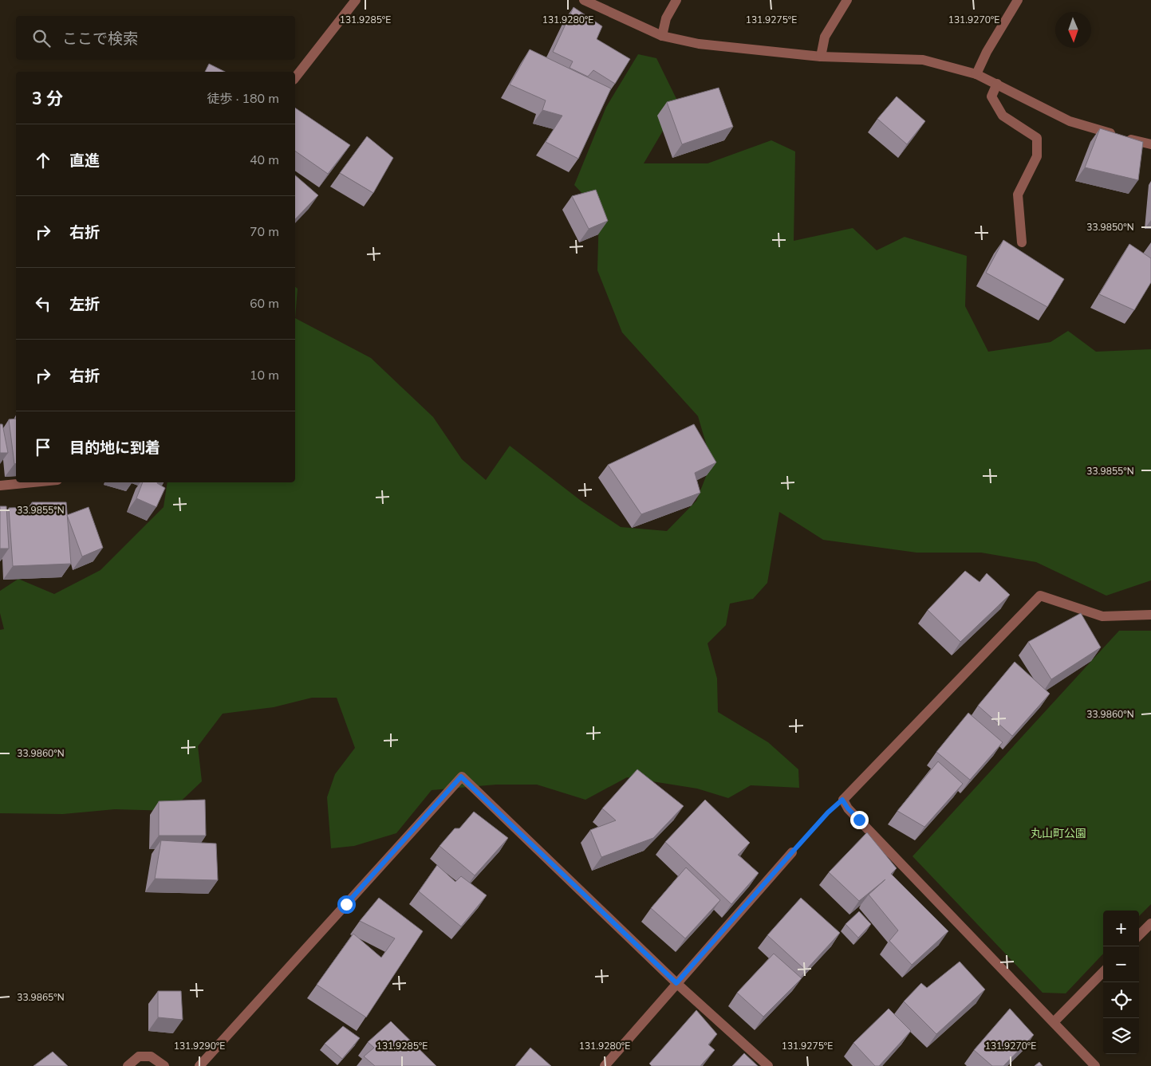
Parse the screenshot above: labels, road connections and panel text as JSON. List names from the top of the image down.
{
  "parks": ["丸山町公園"],
  "north": "bottom",
  "page": {
    "search": "ここで検索",
    "heading": ["3 分", "徒歩 · 180 m"],
    "list": [
      ["直進", "40 m"],
      ["右折", "70 m"],
      ["左折", "60 m"],
      ["右折", "10 m"],
      "目的地に到着"
    ],
    "map_buttons": ["+", "−"]
  },
  "coordinates": [
    "131.9285°E",
    "131.9280°E",
    "131.9275°E",
    "131.9270°E",
    "33.9850°N",
    "33.9855°N",
    "33.9860°N",
    "33.9865°N",
    "131.9290°E"
  ]
}
